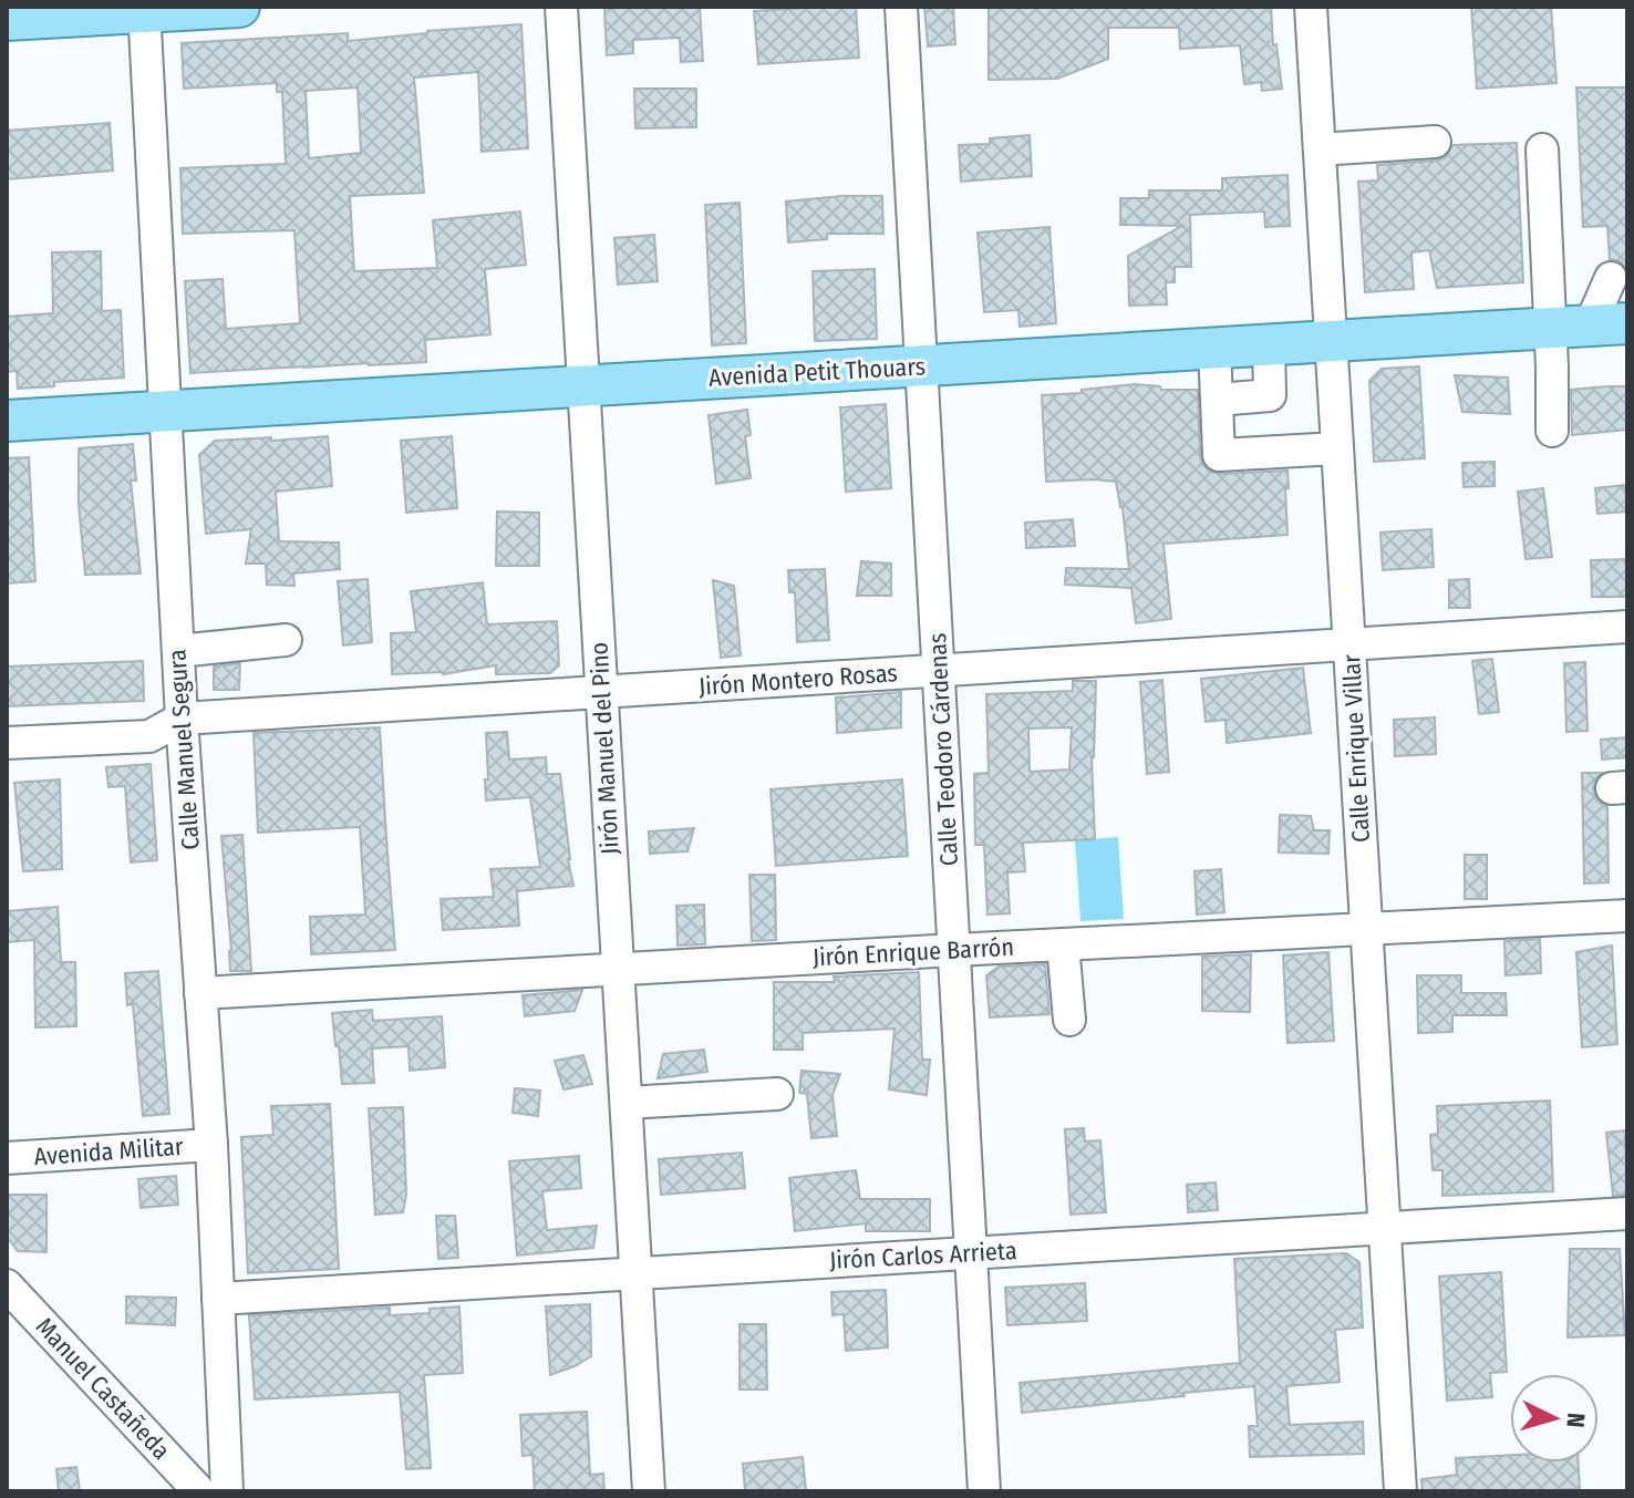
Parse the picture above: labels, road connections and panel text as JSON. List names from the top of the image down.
{
  "streets": {
    "main road": ["Avenida Petit Thouars"],
    "street": [
      "Jirón Montero Rosas",
      "Jirón Manuel del Pino",
      "Calle Enrique Villar",
      "Calle Manuel Segura",
      "Calle Teodoro Cárdenas",
      "Jirón Enrique Barrón",
      "Avenida Militar",
      "Jirón Carlos Arrieta",
      "Manuel Castañeda"
    ]
  },
  "crossings": [
    ["Avenida Petit Thouars", "Jirón Manuel del Pino"],
    ["Avenida Petit Thouars", "Calle Enrique Villar"],
    ["Avenida Petit Thouars", "Calle Manuel Segura"],
    ["Avenida Petit Thouars", "Calle Teodoro Cárdenas"],
    ["Jirón Montero Rosas", "Jirón Manuel del Pino"],
    ["Jirón Montero Rosas", "Calle Enrique Villar"],
    ["Jirón Montero Rosas", "Calle Manuel Segura"],
    ["Jirón Montero Rosas", "Calle Teodoro Cárdenas"],
    ["Jirón Manuel del Pino", "Jirón Enrique Barrón"],
    ["Jirón Manuel del Pino", "Jirón Carlos Arrieta"],
    ["Calle Enrique Villar", "Jirón Enrique Barrón"],
    ["Calle Enrique Villar", "Jirón Carlos Arrieta"],
    ["Calle Manuel Segura", "Jirón Enrique Barrón"],
    ["Calle Manuel Segura", "Avenida Militar"],
    ["Calle Manuel Segura", "Jirón Carlos Arrieta"],
    ["Calle Teodoro Cárdenas", "Jirón Enrique Barrón"],
    ["Calle Teodoro Cárdenas", "Jirón Carlos Arrieta"]
  ],
  "north": "right"
}
